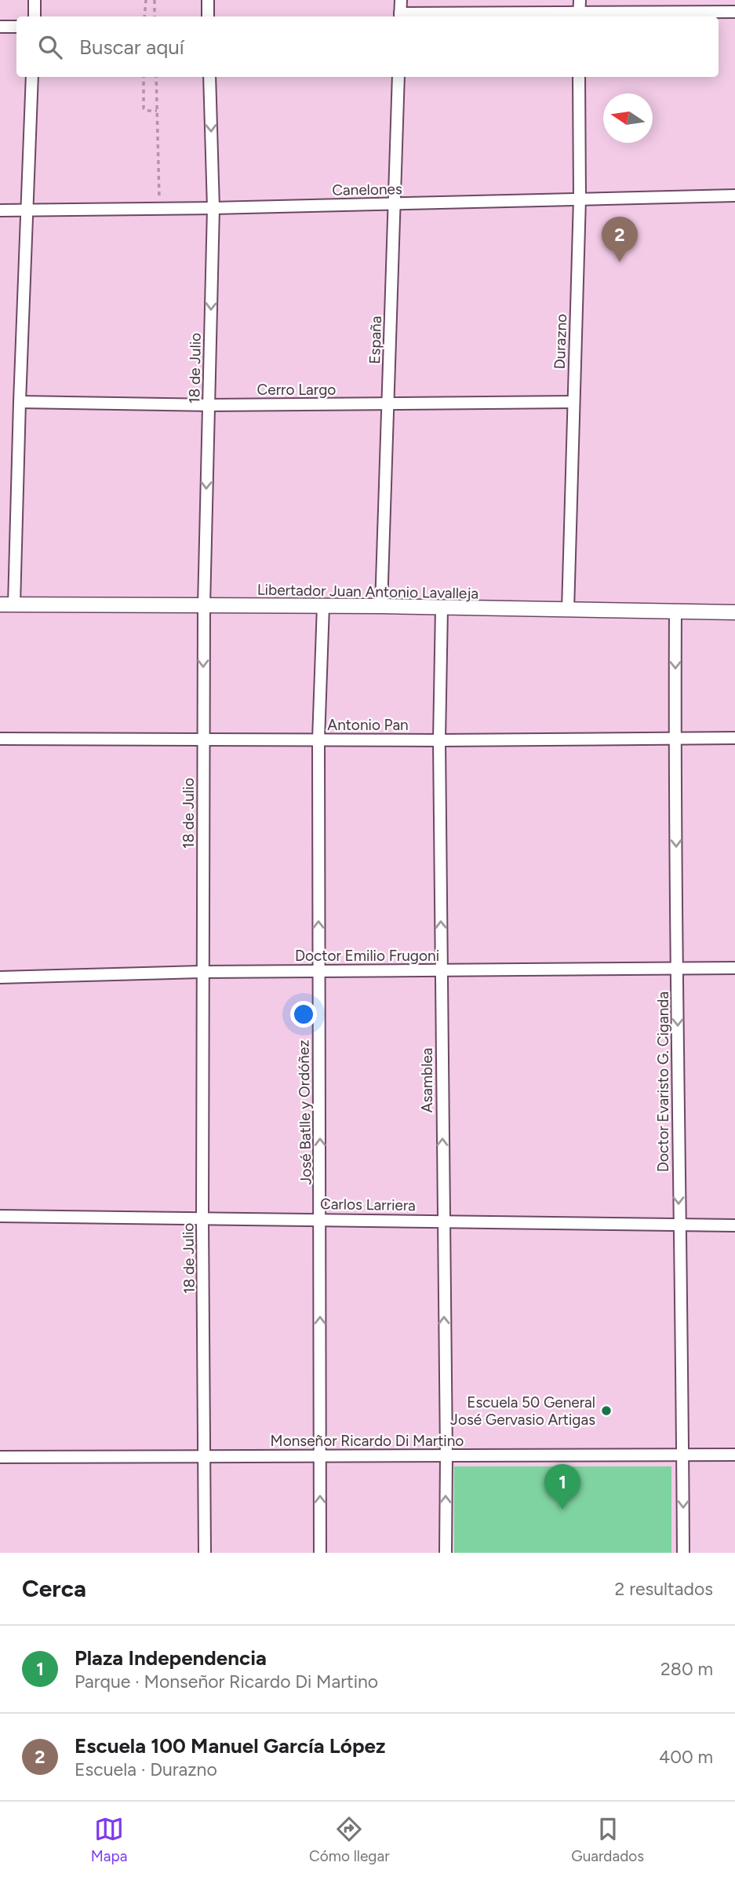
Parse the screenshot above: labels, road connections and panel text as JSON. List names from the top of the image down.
{
  "streets": {
    "street": [
      "Canelones",
      "España",
      "Durazno",
      "18 de Julio",
      "Cerro Largo",
      "Libertador Juan Antonio Lavalleja",
      "Antonio Pan",
      "Doctor Emilio Frugoni",
      "Asamblea",
      "Doctor Evaristo G. Ciganda",
      "José Batlle y Ordóñez",
      "Carlos Larriera",
      "Monseñor Ricardo Di Martino"
    ]
  },
  "crossings": [
    ["Canelones", "España"],
    ["Canelones", "Durazno"],
    ["Canelones", "18 de Julio"],
    ["España", "Cerro Largo"],
    ["España", "Libertador Juan Antonio Lavalleja"],
    ["Durazno", "Cerro Largo"],
    ["Durazno", "Libertador Juan Antonio Lavalleja"],
    ["18 de Julio", "Cerro Largo"],
    ["18 de Julio", "Libertador Juan Antonio Lavalleja"],
    ["18 de Julio", "Antonio Pan"],
    ["18 de Julio", "Doctor Emilio Frugoni"],
    ["18 de Julio", "Carlos Larriera"],
    ["18 de Julio", "Monseñor Ricardo Di Martino"],
    ["Libertador Juan Antonio Lavalleja", "Asamblea"],
    ["Libertador Juan Antonio Lavalleja", "Doctor Evaristo G. Ciganda"],
    ["Libertador Juan Antonio Lavalleja", "José Batlle y Ordóñez"],
    ["Antonio Pan", "Asamblea"],
    ["Antonio Pan", "Doctor Evaristo G. Ciganda"],
    ["Antonio Pan", "José Batlle y Ordóñez"],
    ["Doctor Emilio Frugoni", "Asamblea"],
    ["Doctor Emilio Frugoni", "Doctor Evaristo G. Ciganda"],
    ["Doctor Emilio Frugoni", "José Batlle y Ordóñez"],
    ["Asamblea", "Carlos Larriera"],
    ["Asamblea", "Monseñor Ricardo Di Martino"],
    ["Doctor Evaristo G. Ciganda", "Carlos Larriera"],
    ["Doctor Evaristo G. Ciganda", "Monseñor Ricardo Di Martino"],
    ["José Batlle y Ordóñez", "Carlos Larriera"],
    ["José Batlle y Ordóñez", "Monseñor Ricardo Di Martino"]
  ],
  "one_way": [
    "18 de Julio",
    "Asamblea",
    "Doctor Evaristo G. Ciganda",
    "José Batlle y Ordóñez"
  ],
  "places": ["Escuela 50 General José Gervasio Artigas"],
  "north": "left",
  "page": {
    "search": "Buscar aquí",
    "pins": ["2", "1"],
    "heading": ["Cerca", "2 resultados"],
    "list": [
      {
        "mark": "1",
        "name": "Plaza Independencia",
        "note": "Parque · Monseñor Ricardo Di Martino",
        "value": "280 m"
      },
      {
        "mark": "2",
        "name": "Escuela 100 Manuel García López",
        "note": "Escuela · Durazno",
        "value": "400 m"
      }
    ],
    "nav": ["Mapa", "Cómo llegar", "Guardados"]
  }
}
